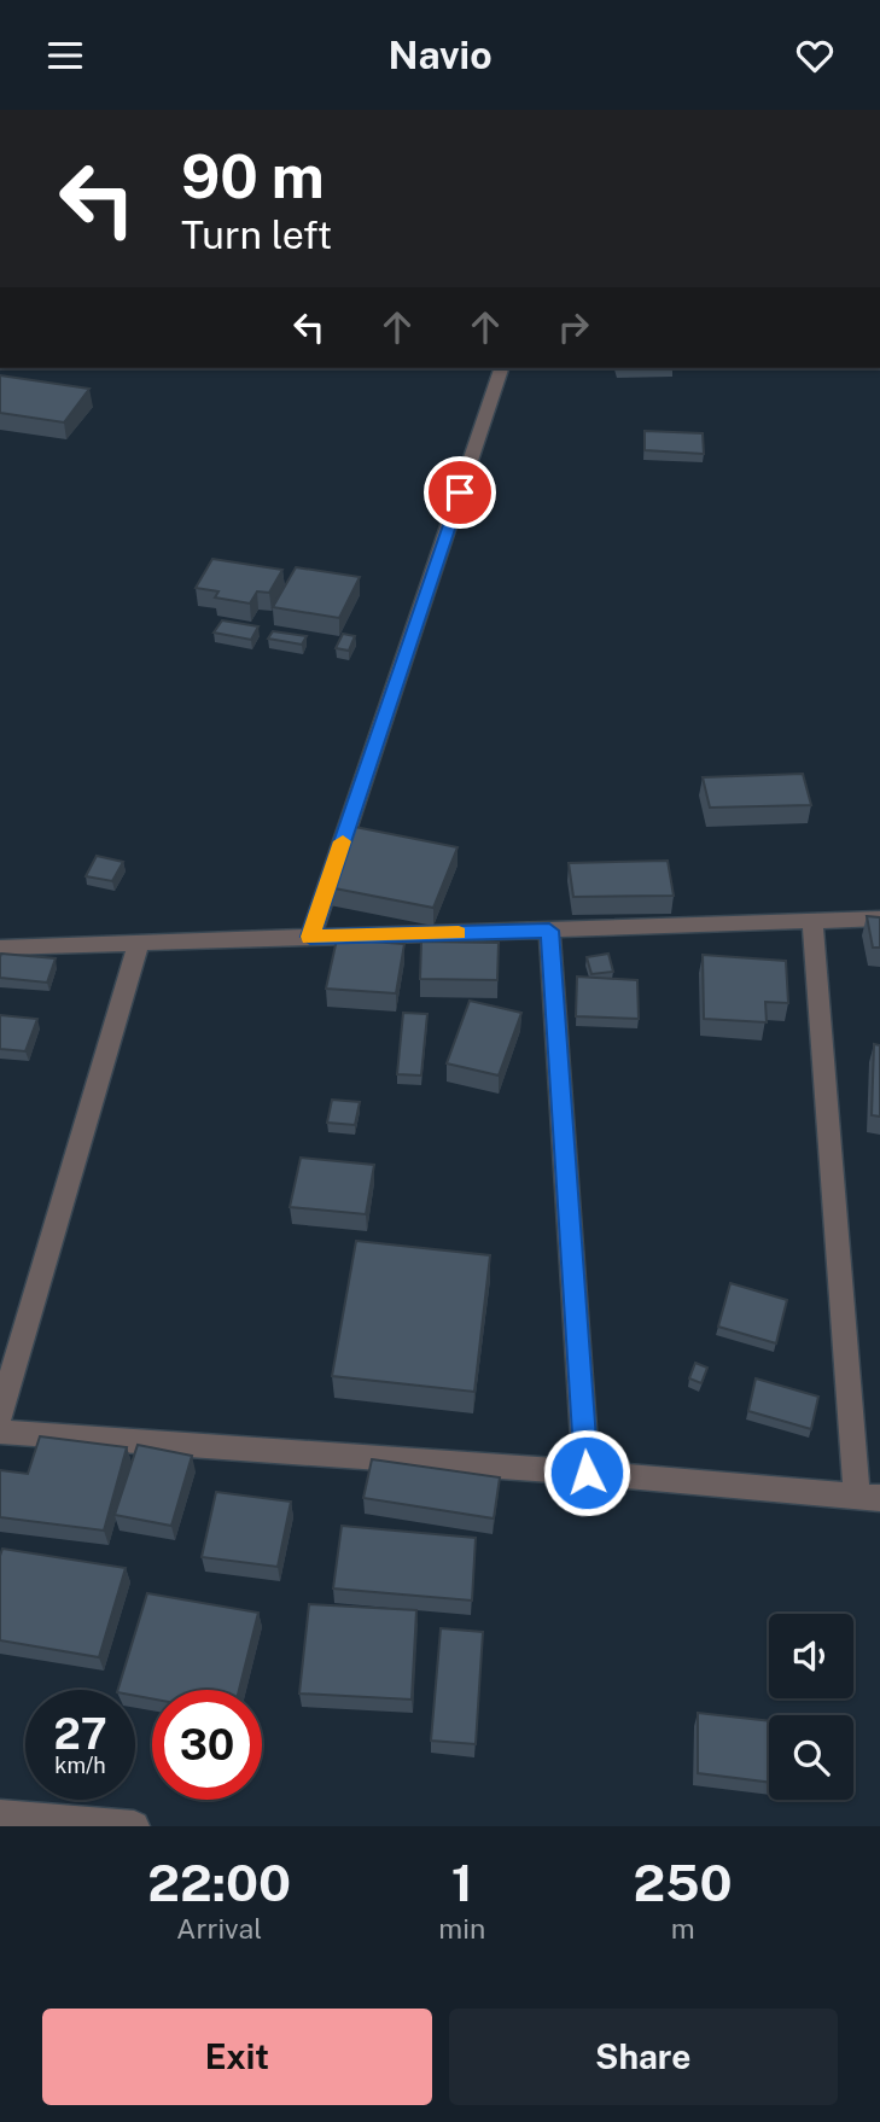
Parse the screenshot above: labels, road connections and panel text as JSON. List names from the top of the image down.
{
  "page": {
    "header": "Navio",
    "turn": ["90 m", "Turn left"],
    "speed": "27 km/h",
    "limit": "30",
    "eta": [
      "22:00",
      "Arrival",
      "1",
      "min",
      "250",
      "m"
    ],
    "buttons": ["Exit", "Share"]
  }
}
